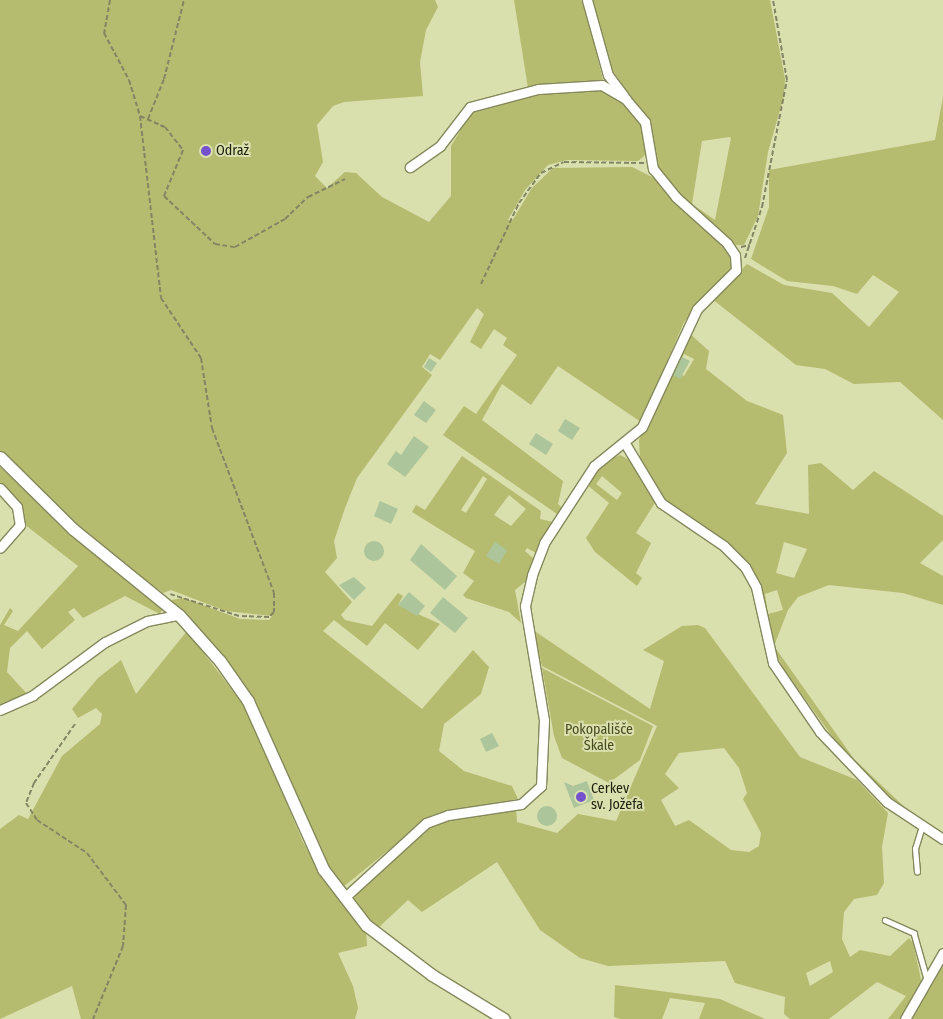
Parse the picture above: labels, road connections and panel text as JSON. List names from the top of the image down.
{
  "parks": ["Pokopališče Škale"],
  "places": ["Odraž", "Cerkev sv. Jožefa"]
}
